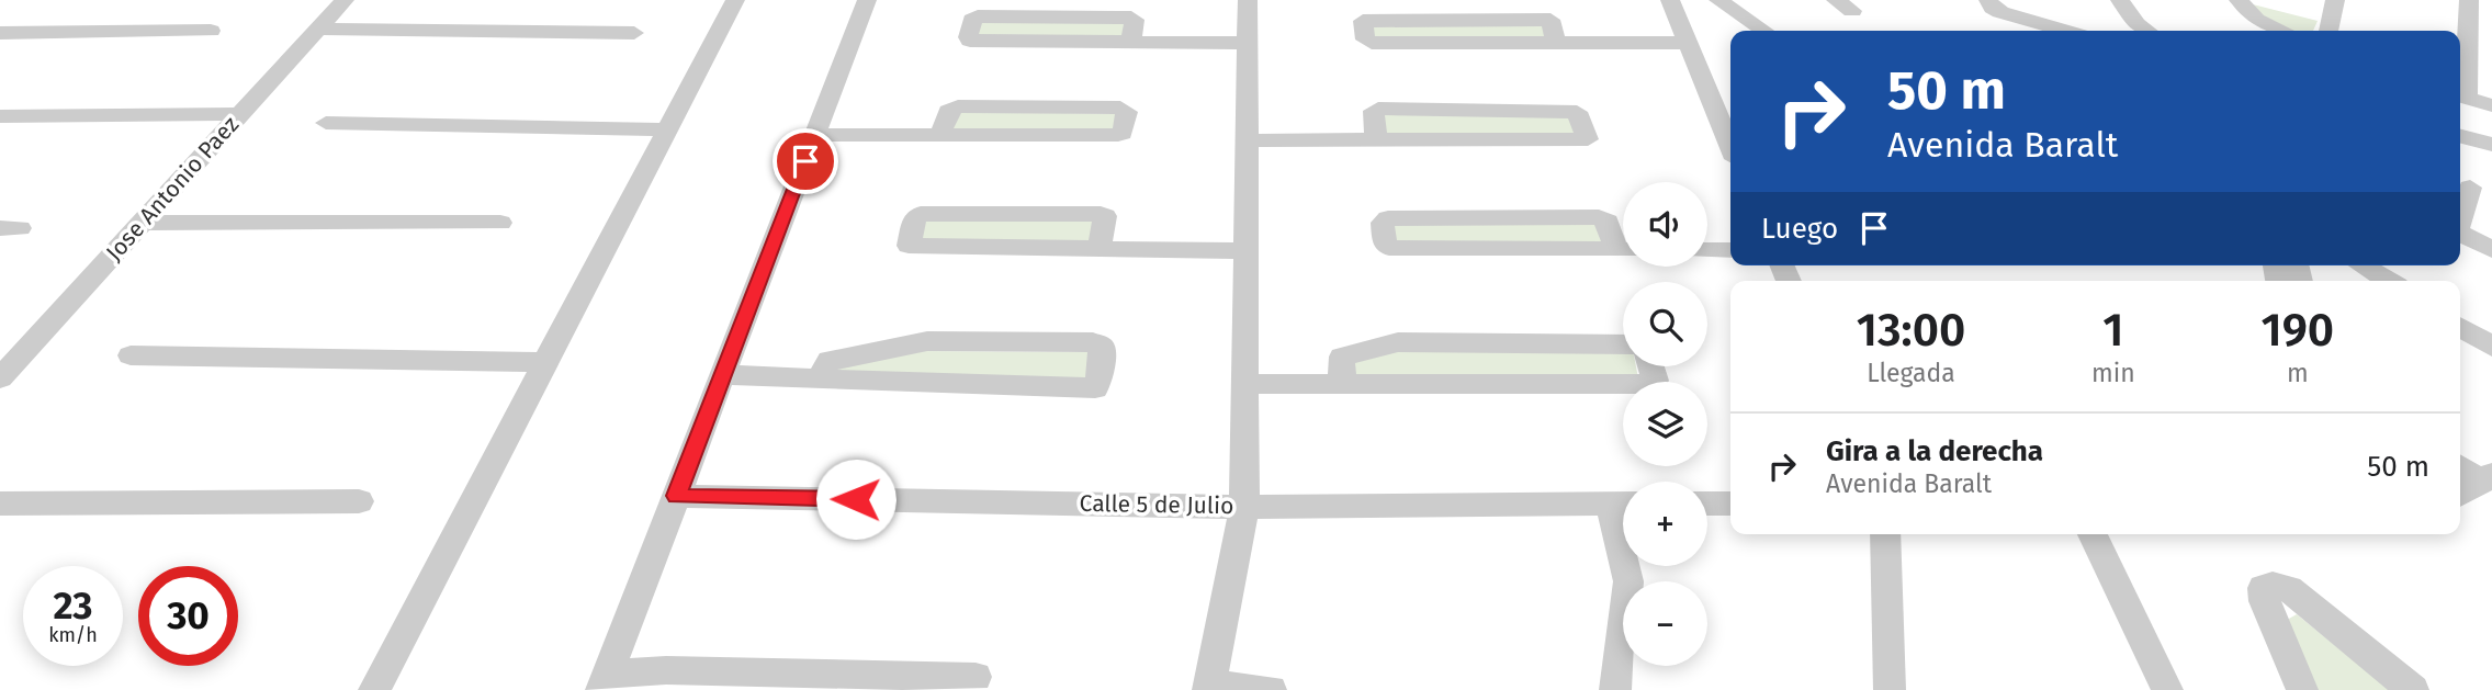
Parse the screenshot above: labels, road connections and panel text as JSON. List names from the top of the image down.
{
  "streets": {
    "street": ["Jose Antonio Paez", "Calle 5 de Julio"]
  },
  "page": {
    "turn": ["50 m", "Avenida Baralt"],
    "map_buttons": ["+", "−"],
    "then": "Luego",
    "eta": [
      "13:00",
      "Llegada",
      "1",
      "min",
      "190",
      "m"
    ],
    "list": [
      {
        "name": "Gira a la derecha",
        "note": "Avenida Baralt",
        "value": "50 m"
      }
    ],
    "speed": "23 km/h",
    "limit": "30"
  }
}
